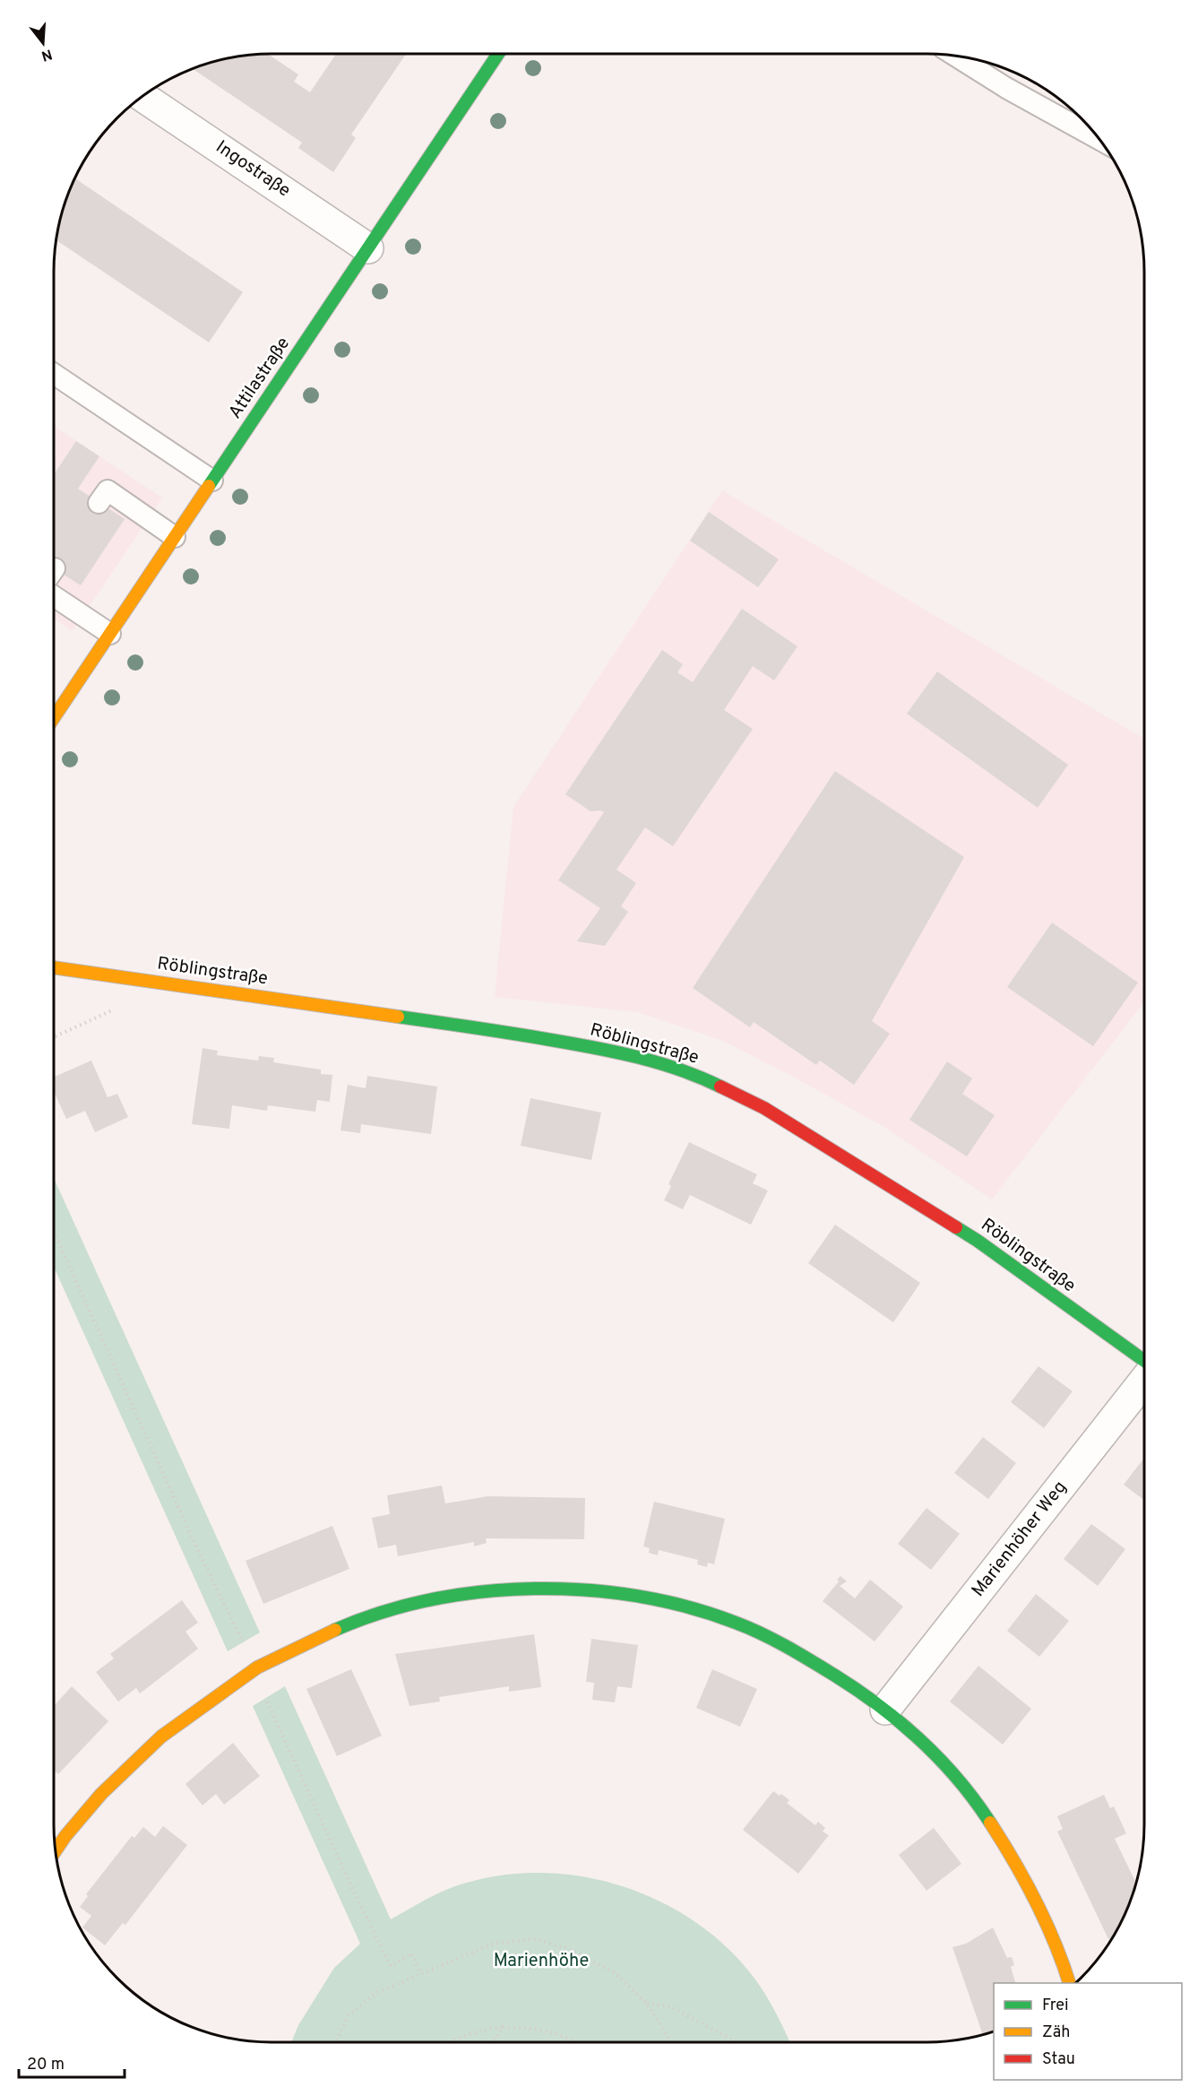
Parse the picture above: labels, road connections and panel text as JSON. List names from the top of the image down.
{
  "streets": {
    "street": [
      "Ingostraße",
      "Attilastraße",
      "Röblingstraße",
      "Marienhöher Weg"
    ]
  },
  "crossings": [
    ["Ingostraße", "Attilastraße"]
  ],
  "parks": ["Marienhöhe"],
  "legend": ["Frei", "Zäh", "Stau"],
  "scale_bar": "20 m",
  "north": "bottom"
}
